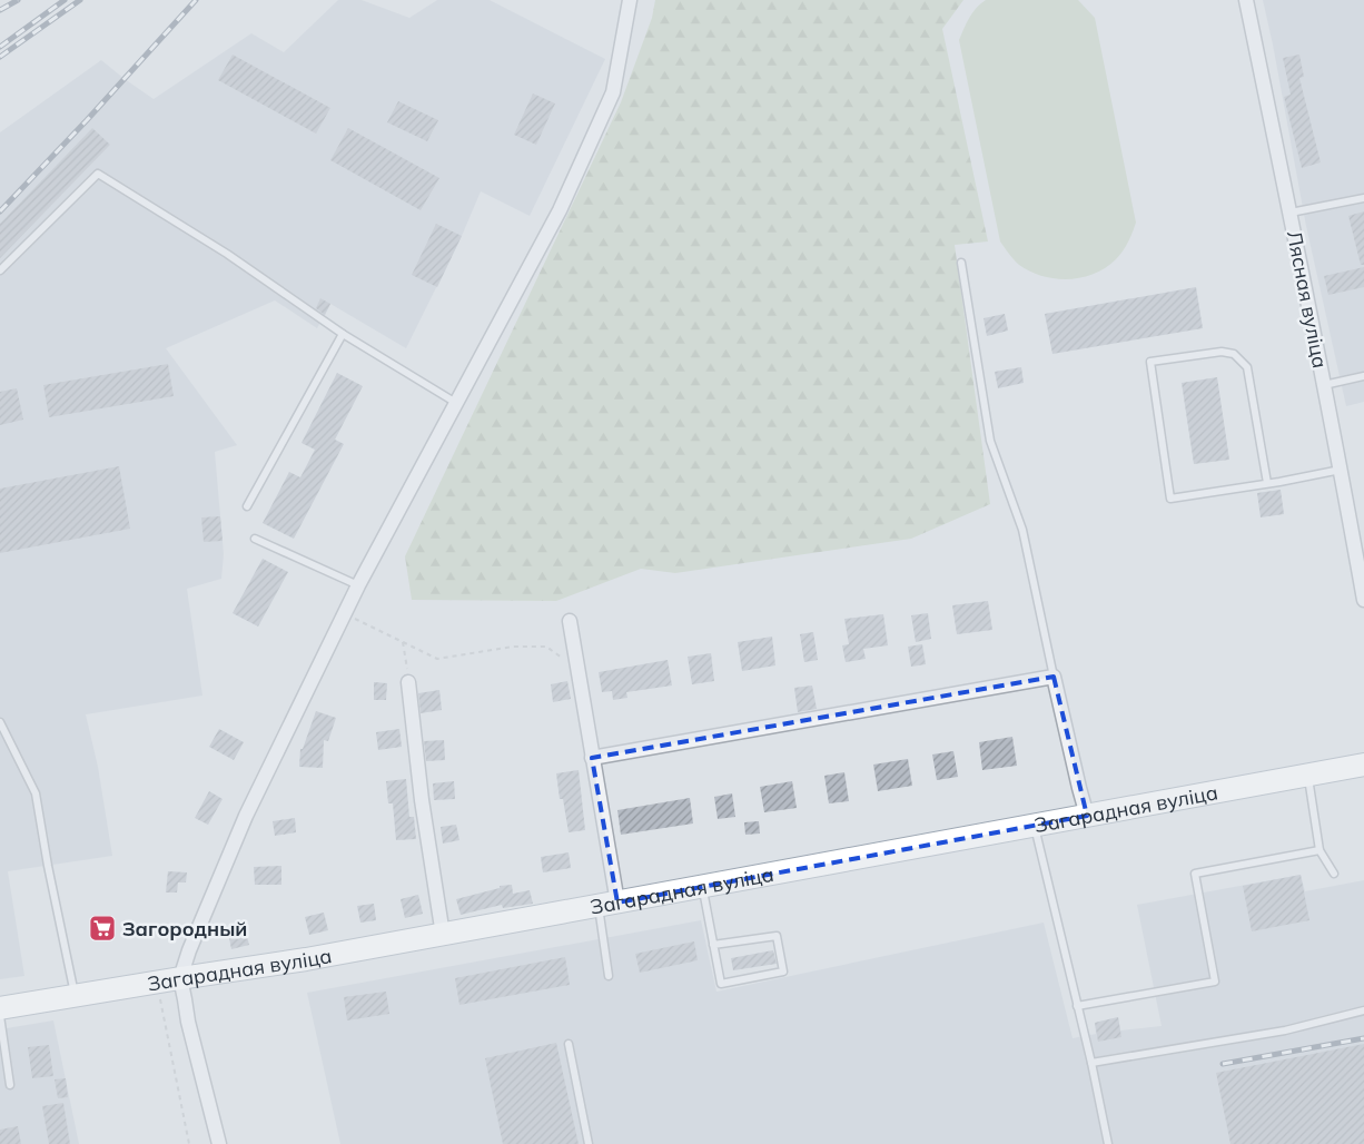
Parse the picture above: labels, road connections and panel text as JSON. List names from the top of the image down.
{
  "streets": {
    "main road": ["Загарадная вуліца"],
    "street": ["Лясная вуліца"]
  },
  "places": {
    "supermarket": ["Загородный"]
  }
}
